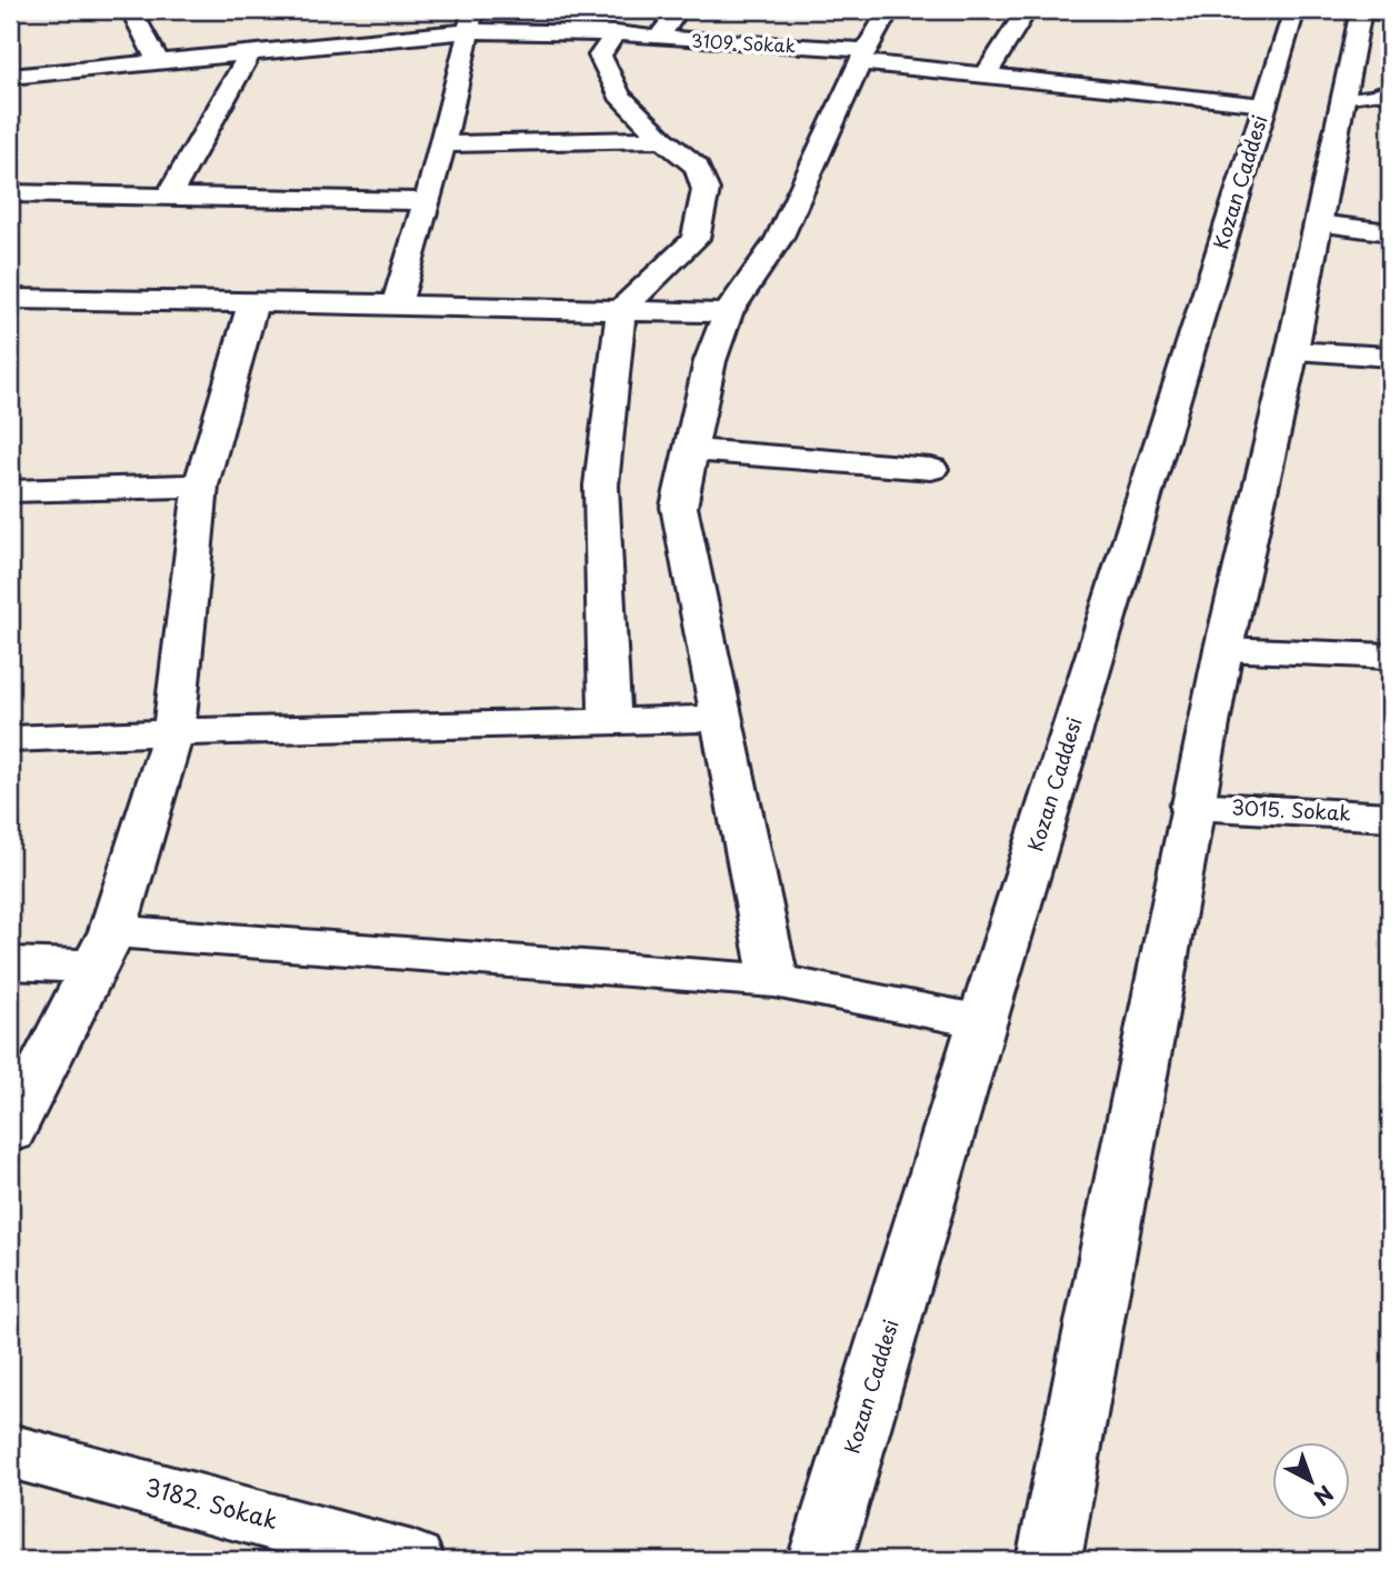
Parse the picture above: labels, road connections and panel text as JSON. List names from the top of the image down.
{
  "streets": {
    "main road": [
      "3109. Sokak",
      "Kozan Caddesi",
      "3015. Sokak",
      "3182. Sokak"
    ]
  },
  "crossings": [
    ["3109. Sokak", "Kozan Caddesi"]
  ],
  "north": "bottom right"
}
